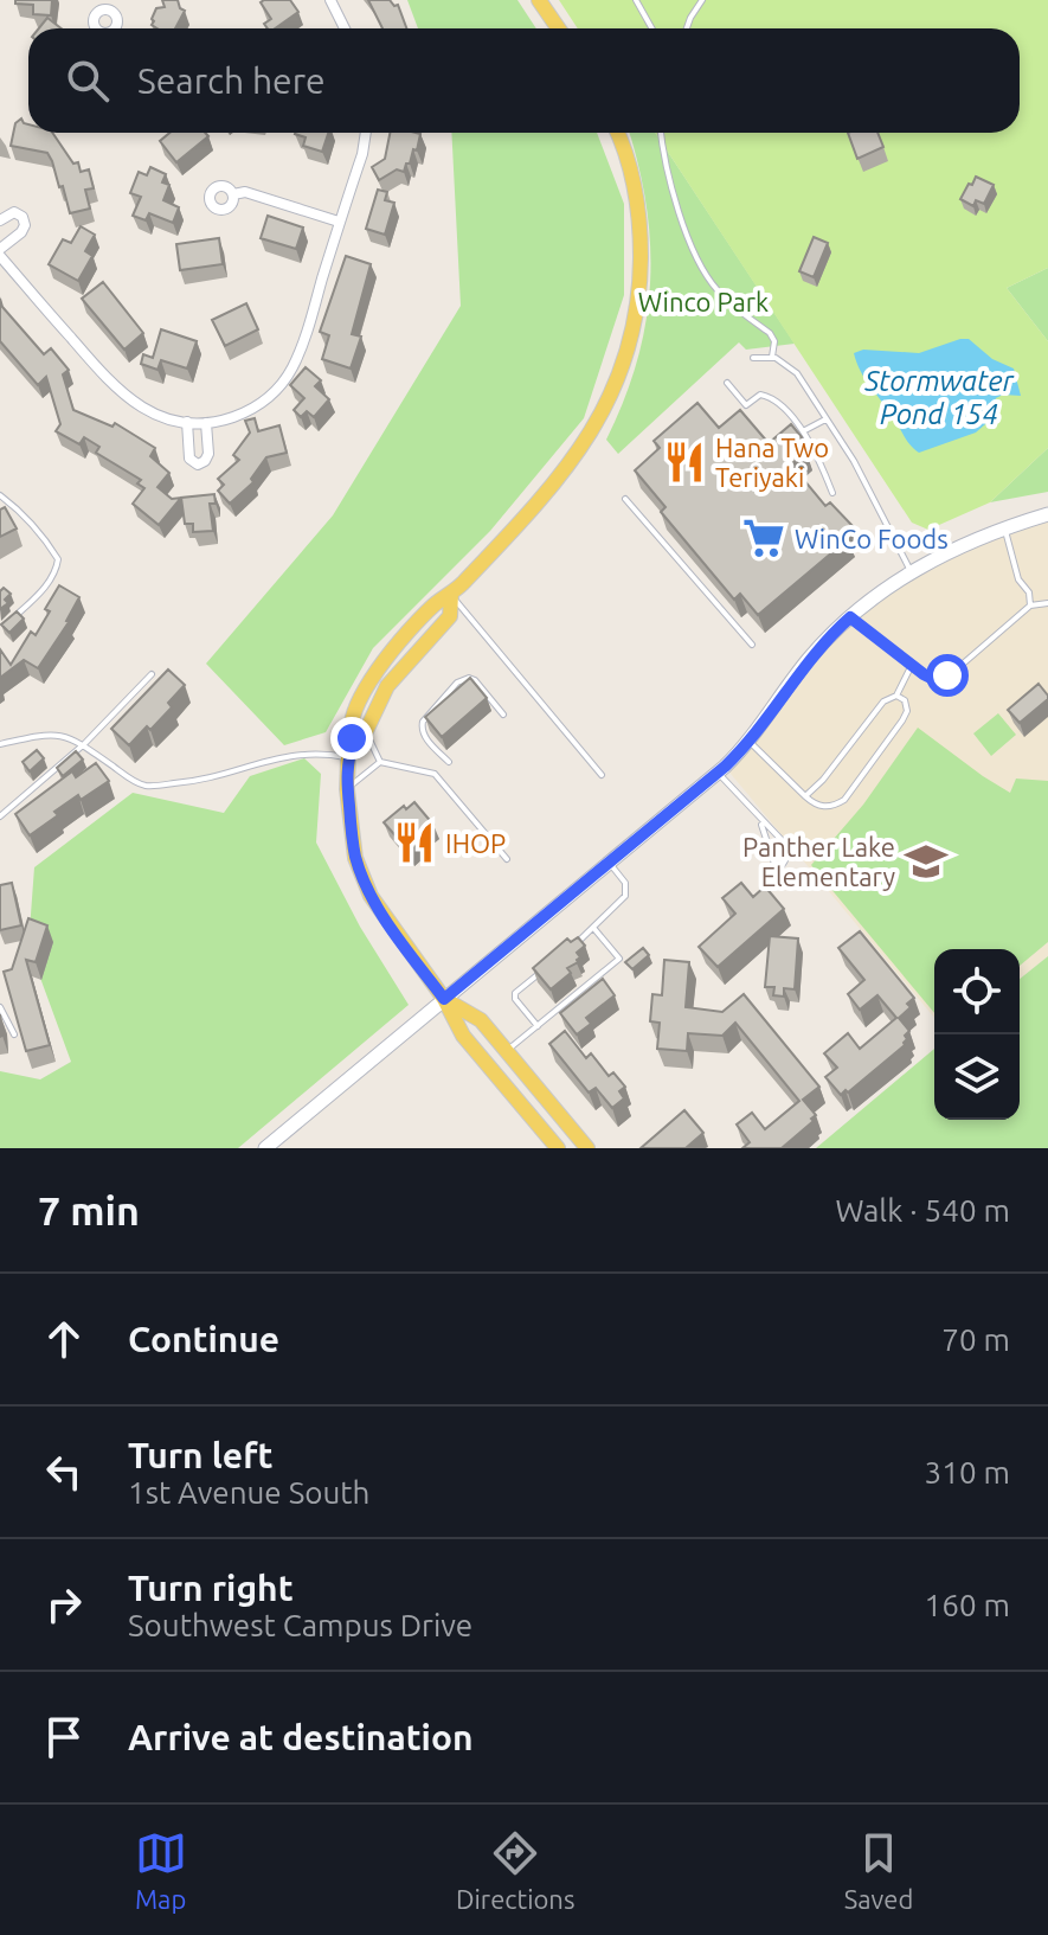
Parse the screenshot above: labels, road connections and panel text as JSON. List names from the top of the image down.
{
  "water": ["Stormwater Pond 154"],
  "parks": ["Winco Park"],
  "places": {
    "restaurant": ["Hana Two Teriyaki", "IHOP"],
    "supermarket": ["WinCo Foods"],
    "school or university": ["Panther Lake Elementary"]
  },
  "page": {
    "search": "Search here",
    "heading": ["7 min", "Walk · 540 m"],
    "list": [
      ["Continue", "70 m"],
      ["Turn left", "1st Avenue South", "310 m"],
      ["Turn right", "Southwest Campus Drive", "160 m"],
      "Arrive at destination"
    ],
    "nav": ["Map", "Directions", "Saved"]
  }
}
